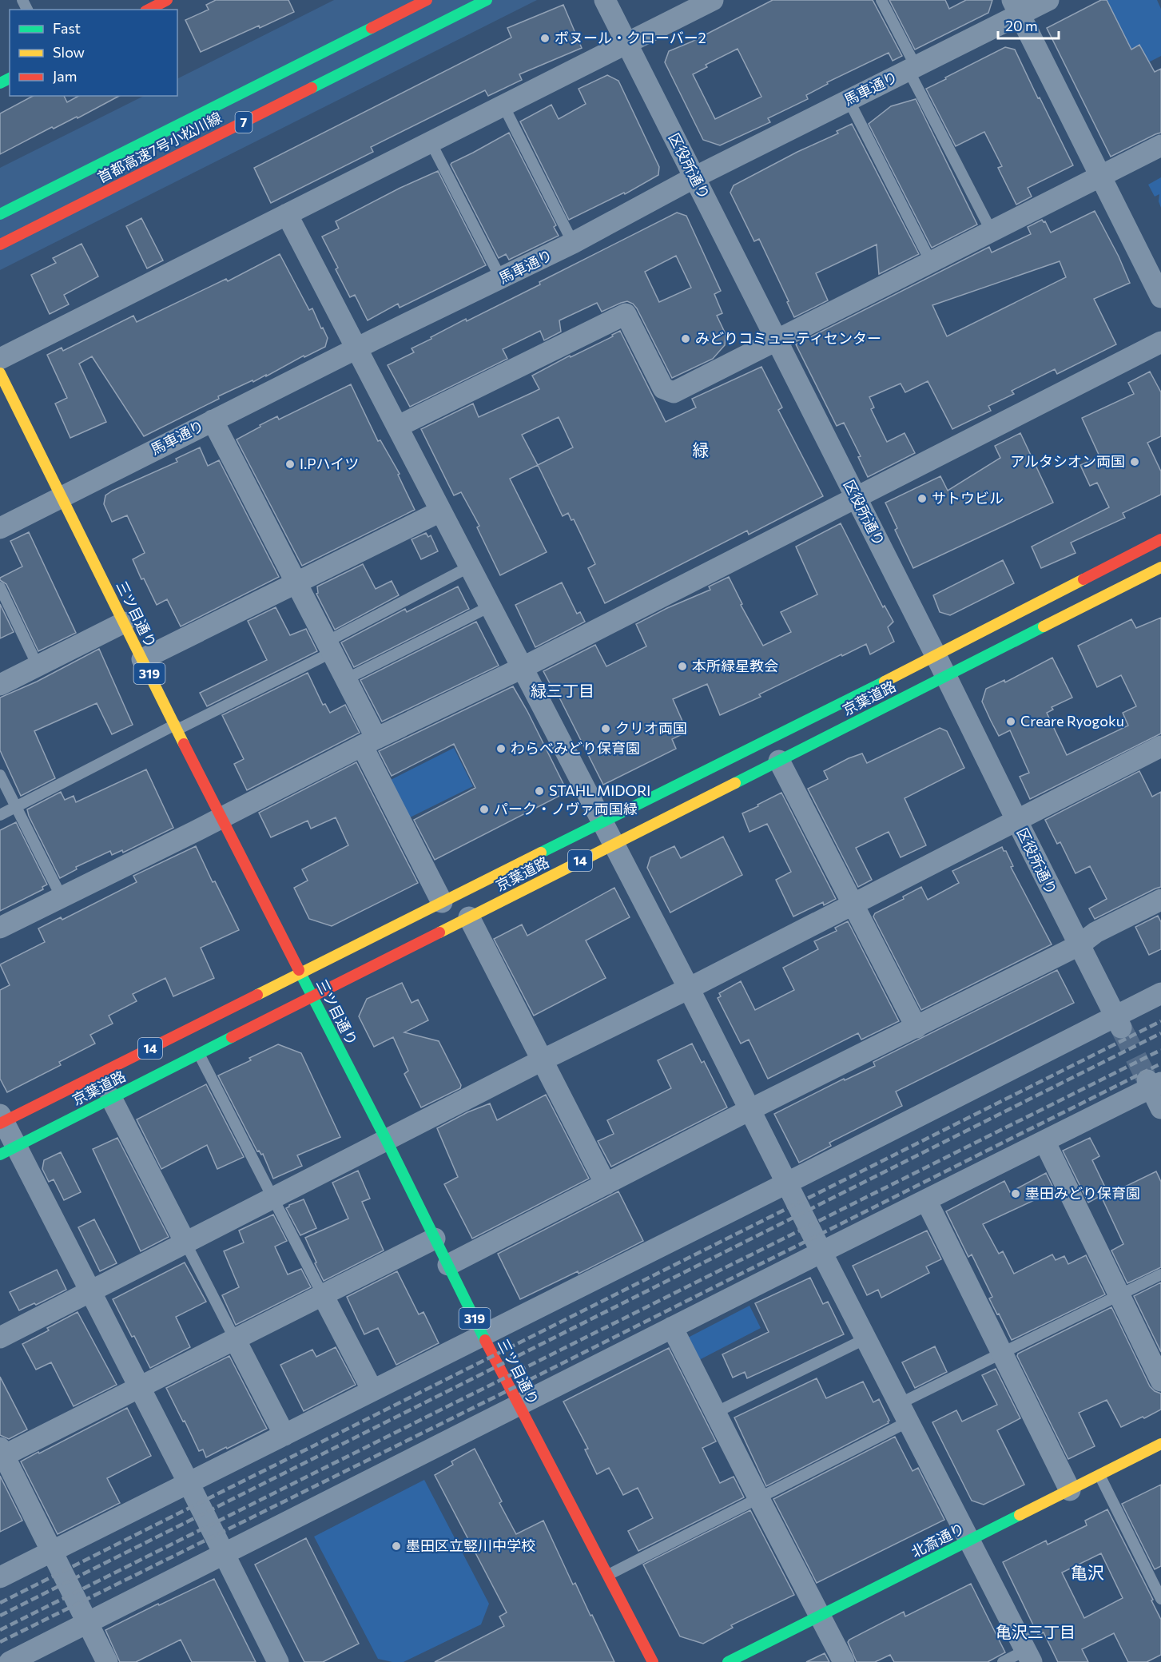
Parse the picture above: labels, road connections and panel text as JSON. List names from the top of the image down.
{
  "streets": {
    "main road": [
      "7",
      "首都高速7号小松川線",
      "三ツ目通り",
      "319",
      "京葉道路",
      "14",
      "北斎通り"
    ],
    "street": ["馬車通り", "区役所通り"]
  },
  "crossings": [
    ["馬車通り", "区役所通り"],
    ["馬車通り", "三ツ目通り"],
    ["区役所通り", "京葉道路"],
    ["三ツ目通り", "京葉道路"]
  ],
  "districts": [
    "緑",
    "緑三丁目",
    "亀沢",
    "亀沢三丁目"
  ],
  "places": [
    "ボヌール・クローバー2",
    "みどりコミュニティセンター",
    "アルタシオン両国",
    "I.Pハイツ",
    "サトウビル",
    "本所緑星教会",
    "Creare Ryogoku",
    "クリオ両国",
    "わらべみどり保育園",
    "STAHL MIDORI",
    "パーク・ノヴァ両国緑",
    "墨田みどり保育園",
    "墨田区立竪川中学校"
  ],
  "legend": ["Fast", "Slow", "Jam"],
  "scale_bar": "20 m"
}
